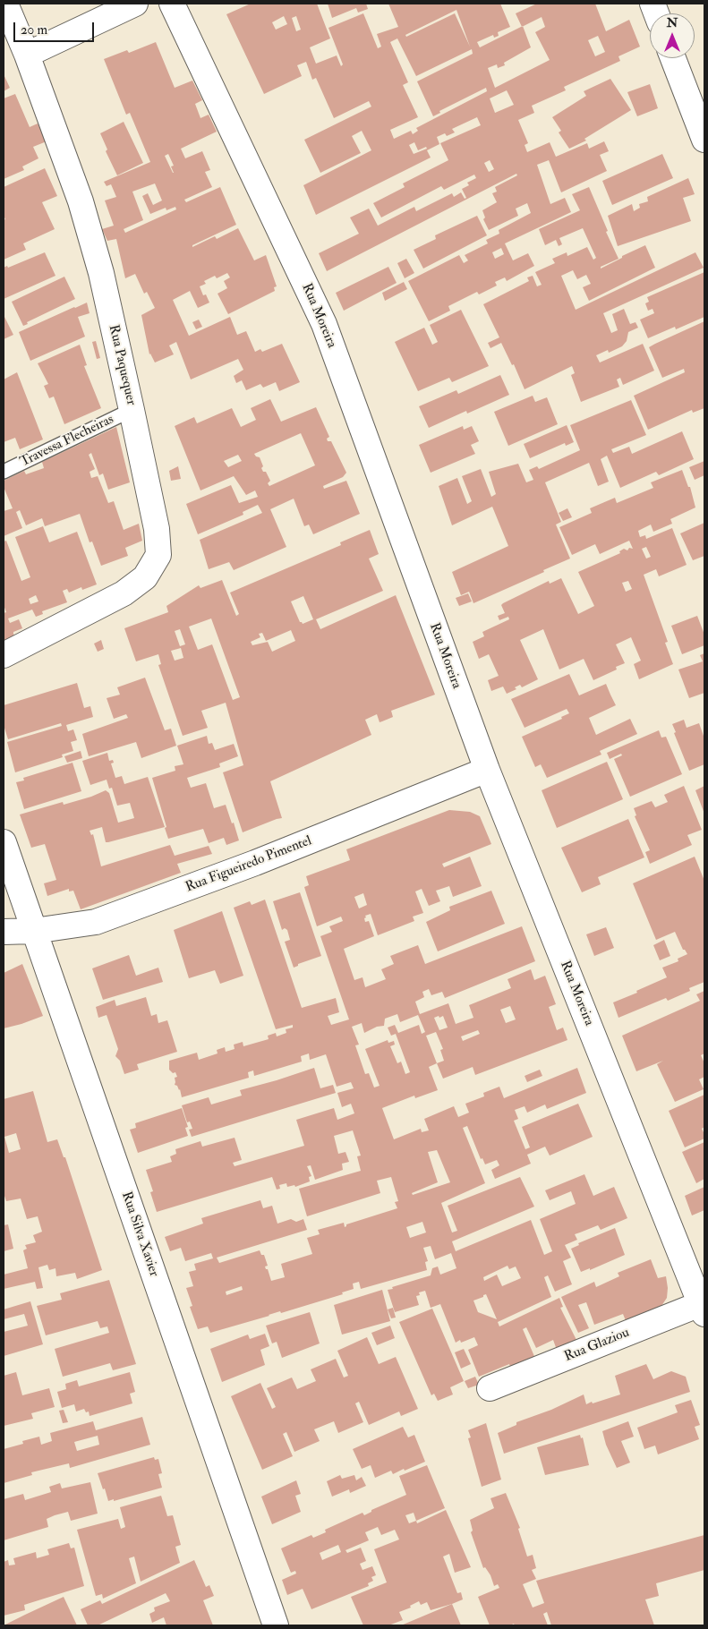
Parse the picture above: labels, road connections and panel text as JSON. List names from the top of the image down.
{
  "streets": {
    "street": [
      "Rua Moreira",
      "Rua Paquequer",
      "Rua Figueiredo Pimentel",
      "Rua Silva Xavier",
      "Rua Glaziou"
    ],
    "lane": ["Travessa Flecheiras"]
  },
  "crossings": [
    ["Rua Moreira", "Rua Figueiredo Pimentel"],
    ["Rua Moreira", "Rua Glaziou"],
    ["Rua Paquequer", "Travessa Flecheiras"],
    ["Rua Figueiredo Pimentel", "Rua Silva Xavier"]
  ],
  "scale_bar": "20 m",
  "north": "top"
}
